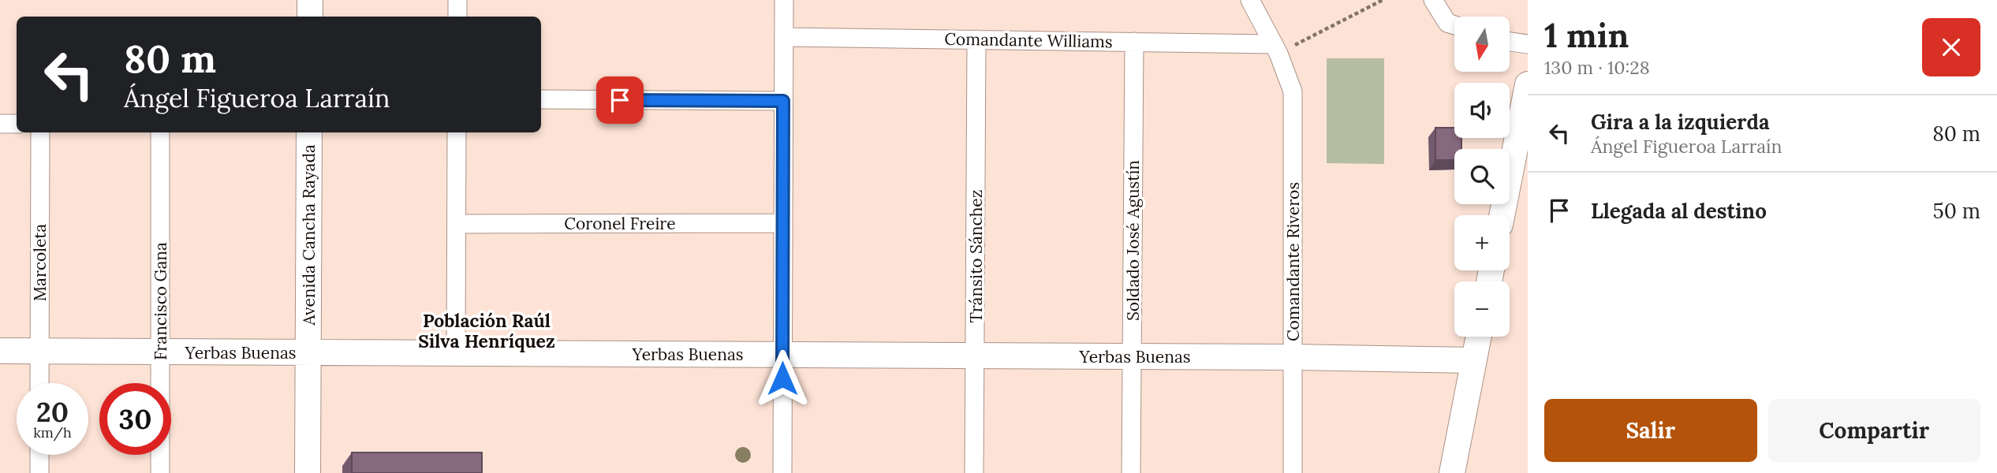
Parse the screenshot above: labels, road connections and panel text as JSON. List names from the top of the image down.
{
  "streets": {
    "street": [
      "Comandante Williams",
      "Coronel Freire",
      "Avenida Cancha Rayada",
      "Soldado José Agustín",
      "Tránsito Sánchez",
      "Comandante Riveros",
      "Marcoleta",
      "Francisco Gana",
      "Yerbas Buenas"
    ]
  },
  "crossings": [
    ["Comandante Williams", "Soldado José Agustín"],
    ["Comandante Williams", "Tránsito Sánchez"],
    ["Comandante Williams", "Comandante Riveros"],
    ["Avenida Cancha Rayada", "Yerbas Buenas"],
    ["Soldado José Agustín", "Yerbas Buenas"],
    ["Tránsito Sánchez", "Yerbas Buenas"],
    ["Comandante Riveros", "Yerbas Buenas"],
    ["Marcoleta", "Yerbas Buenas"],
    ["Francisco Gana", "Yerbas Buenas"]
  ],
  "districts": ["Población Raúl Silva Henríquez"],
  "north": "bottom",
  "page": {
    "heading": ["1 min", "130 m · 10:28"],
    "map_buttons": ["+", "−"],
    "turn": ["80 m", "Ángel Figueroa Larraín"],
    "list": [
      {
        "name": "Gira a la izquierda",
        "note": "Ángel Figueroa Larraín",
        "value": "80 m"
      },
      {
        "name": "Llegada al destino",
        "value": "50 m"
      }
    ],
    "speed": "20 km/h",
    "limit": "30",
    "buttons": ["Salir", "Compartir"]
  }
}
